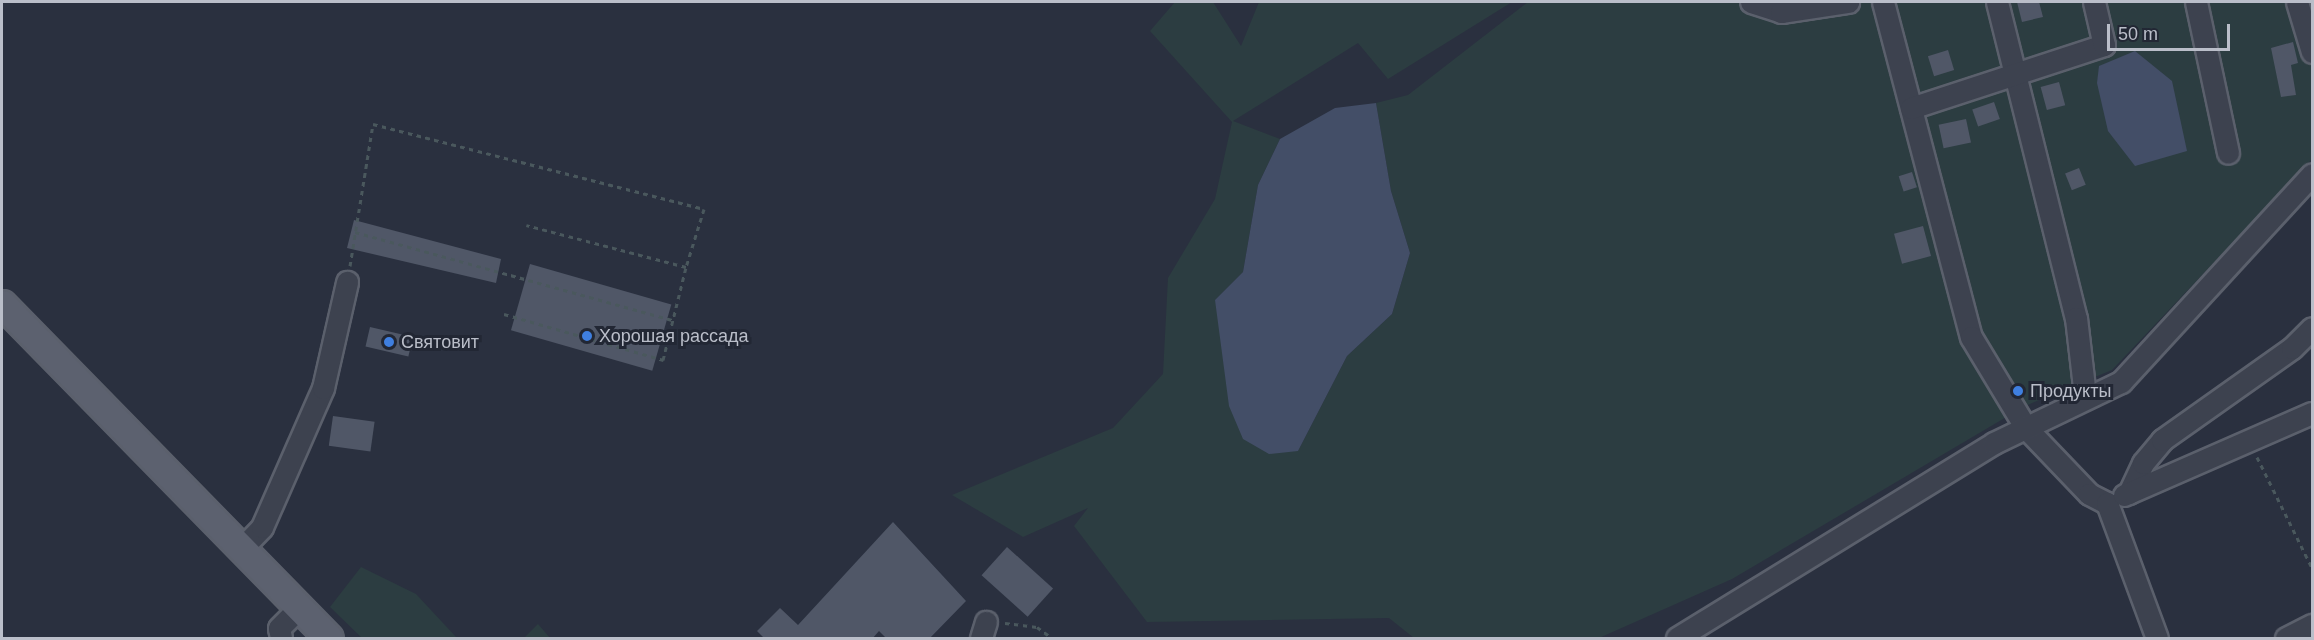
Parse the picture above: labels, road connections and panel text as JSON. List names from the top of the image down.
{
  "places": ["Хорошая рассада", "Святовит", "Продукты"],
  "scale_bar": "50 m"
}
